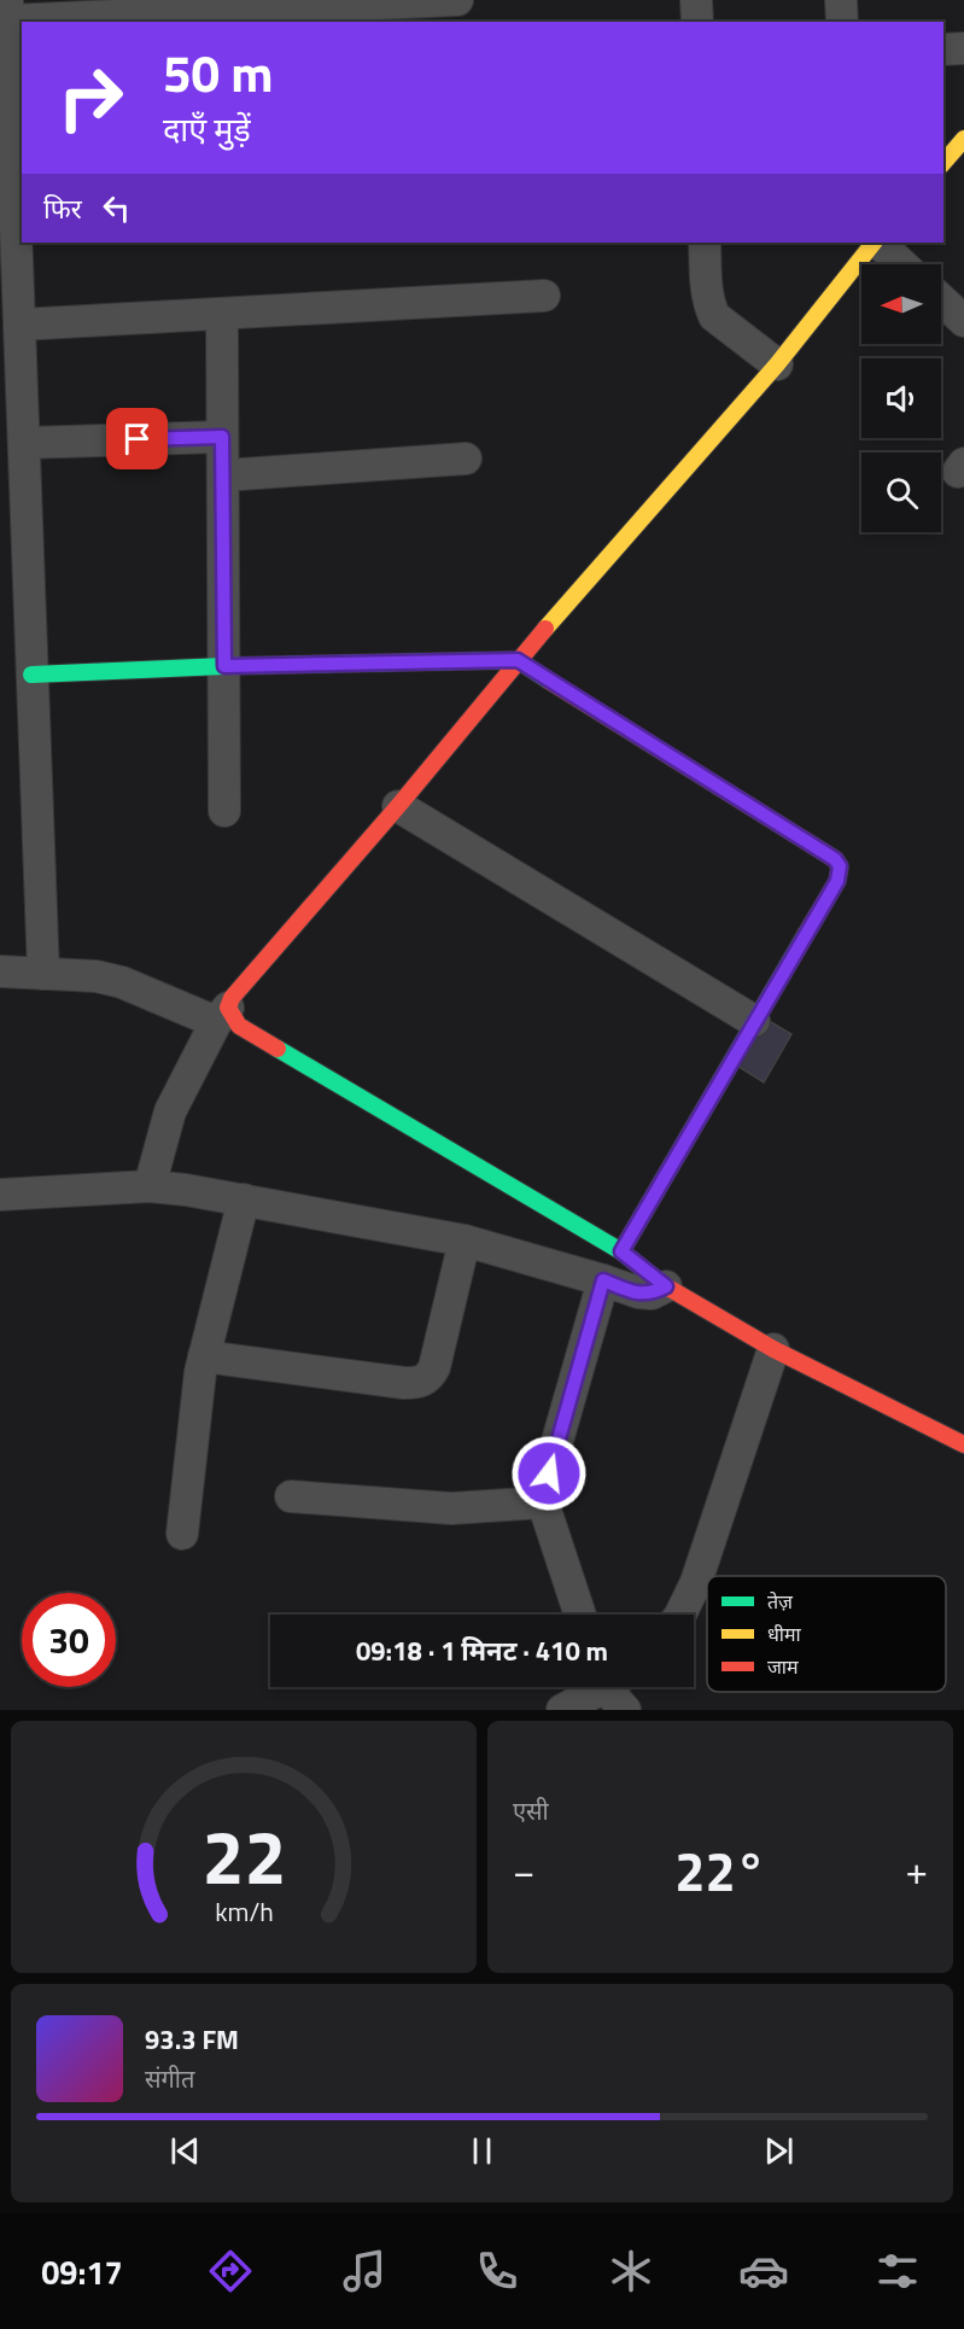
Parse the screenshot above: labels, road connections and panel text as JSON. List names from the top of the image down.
{
  "legend": ["तेज़", "धीमा", "जाम"],
  "north": "left",
  "page": {
    "turn": ["50 m", "दाएँ मुड़ें"],
    "then": "फिर",
    "limit": "30",
    "trip": "09:18 · 1 मिनट · 410 m",
    "tile": "एसी",
    "heat": ["−", "22°", "+"],
    "song": ["93.3 FM", "संगीत"],
    "tabs": "09:17",
    "gauge": ["22", "km/h"]
  }
}
